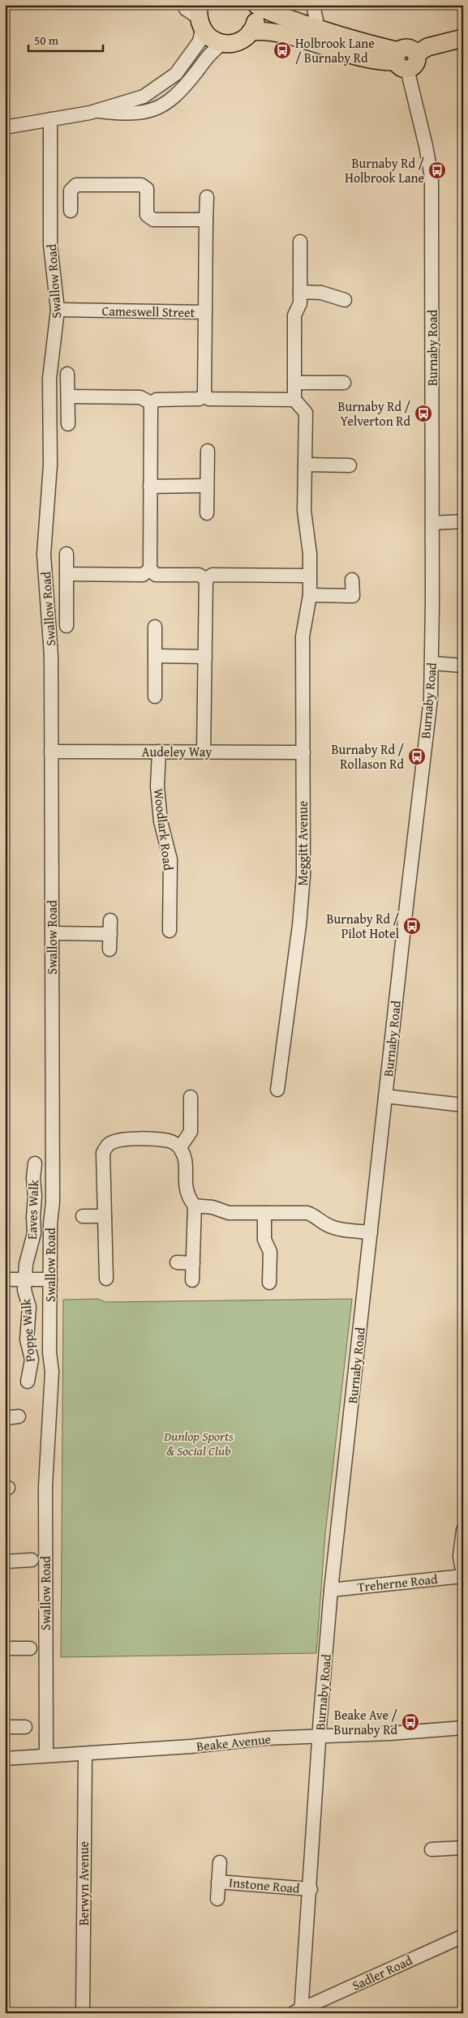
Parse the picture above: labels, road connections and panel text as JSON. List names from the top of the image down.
{
  "streets": {
    "street": [
      "Swallow Road",
      "Cameswell Street",
      "Burnaby Road",
      "Audeley Way",
      "Woodlark Road",
      "Meggitt Avenue",
      "Eaves Walk",
      "Poppe Walk",
      "Treherne Road",
      "Beake Avenue",
      "Berwyn Avenue",
      "Instone Road",
      "Sadler Road"
    ]
  },
  "crossings": [
    ["Swallow Road", "Cameswell Street"],
    ["Swallow Road", "Audeley Way"],
    ["Swallow Road", "Beake Avenue"],
    ["Burnaby Road", "Treherne Road"],
    ["Burnaby Road", "Beake Avenue"],
    ["Burnaby Road", "Instone Road"],
    ["Burnaby Road", "Sadler Road"],
    ["Audeley Way", "Woodlark Road"],
    ["Audeley Way", "Meggitt Avenue"],
    ["Eaves Walk", "Poppe Walk"],
    ["Beake Avenue", "Berwyn Avenue"]
  ],
  "parks": ["Dunlop Sports & Social Club"],
  "places": {
    "bus stop": [
      "Holbrook Lane / Burnaby Rd",
      "Burnaby Rd / Holbrook Lane",
      "Burnaby Rd / Yelverton Rd",
      "Burnaby Rd / Rollason Rd",
      "Burnaby Rd / Pilot Hotel",
      "Beake Ave / Burnaby Rd"
    ]
  },
  "scale_bar": "50 m"
}
